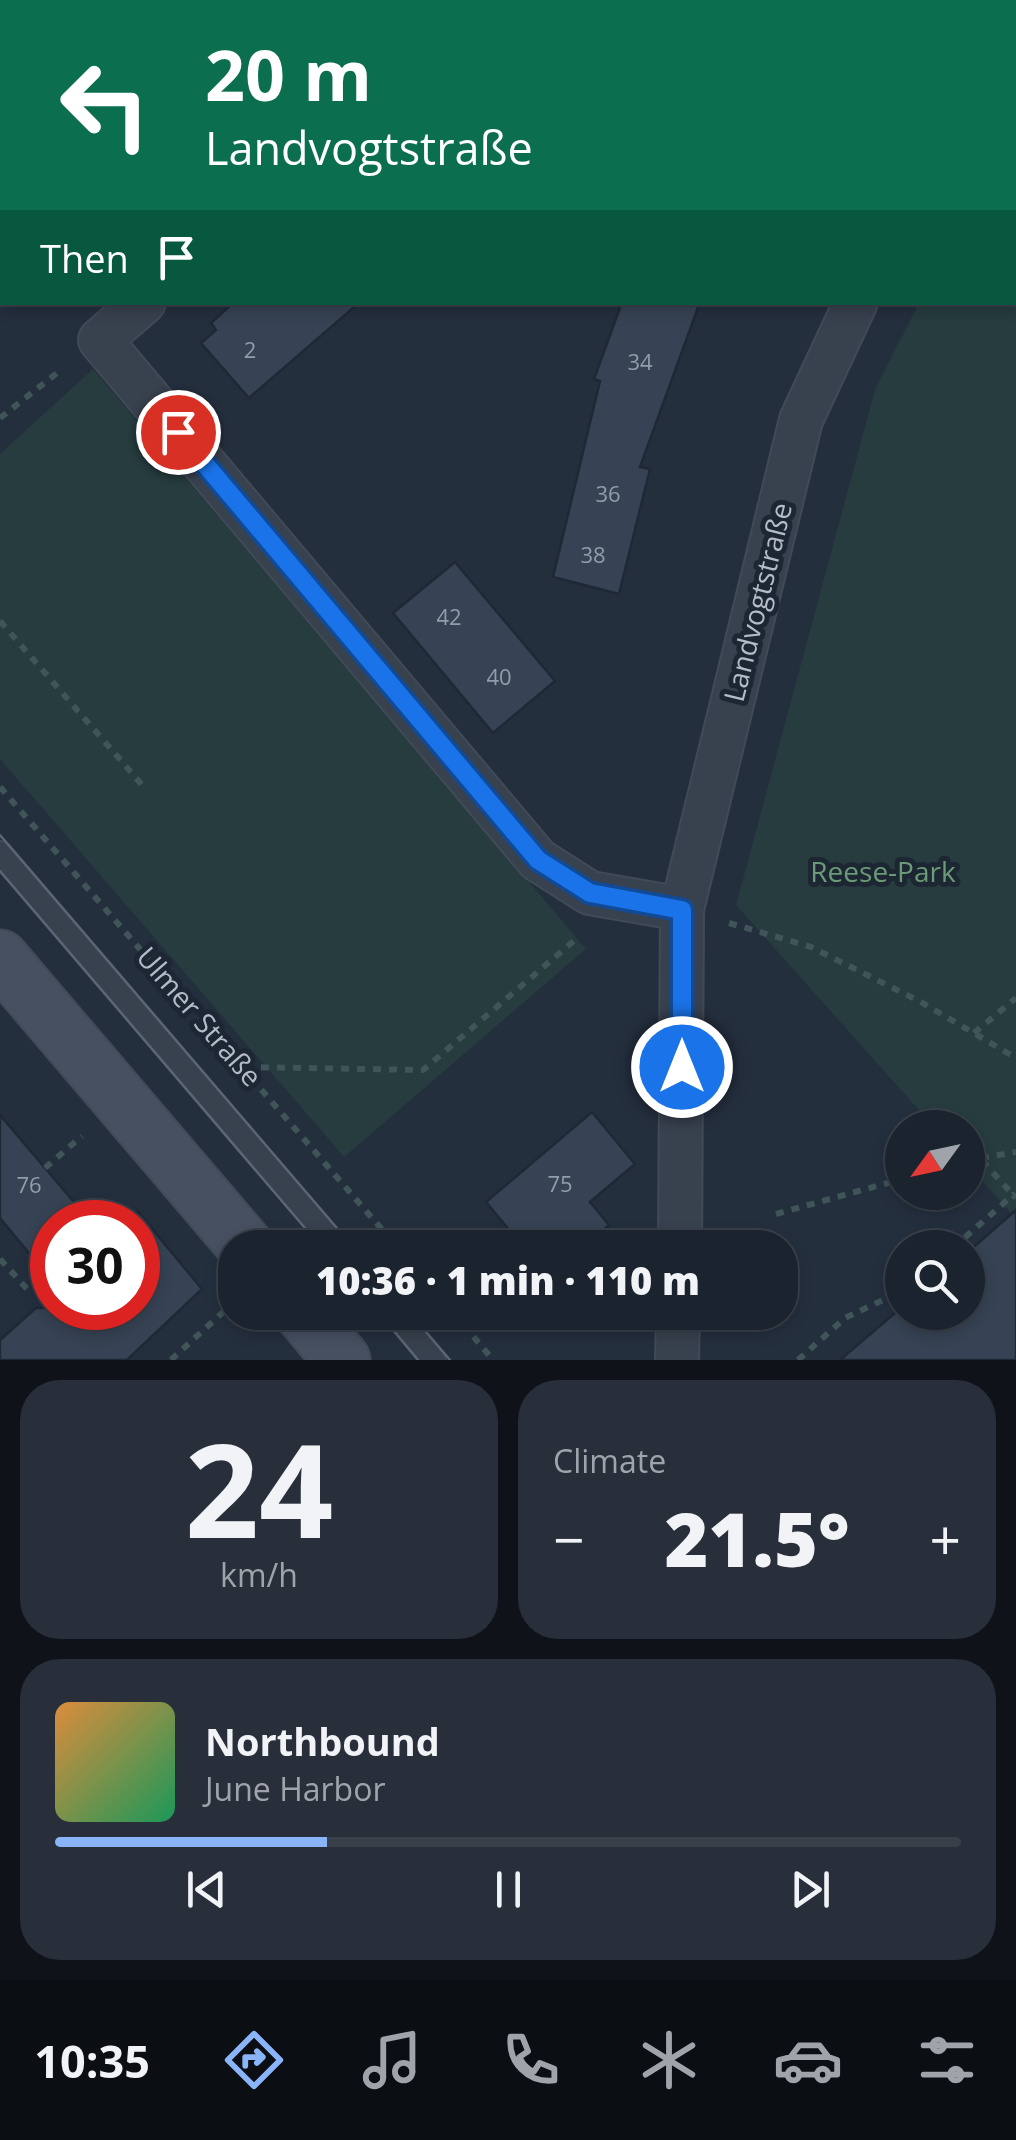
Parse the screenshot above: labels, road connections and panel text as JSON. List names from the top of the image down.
{
  "streets": {
    "street": ["Landvogtstraße"],
    "path": ["Ulmer Straße"]
  },
  "parks": ["Reese-Park"],
  "house_numbers": [
    "2",
    "34",
    "36",
    "38",
    "42",
    "40",
    "75",
    "76"
  ],
  "north": "bottom left",
  "page": {
    "turn": ["20 m", "Landvogtstraße"],
    "then": "Then",
    "limit": "30",
    "trip": "10:36 · 1 min · 110 m",
    "tile": [
      ["24", "km/h"],
      "Climate"
    ],
    "heat": ["−", "21.5°", "+"],
    "song": ["Northbound", "June Harbor"],
    "tabs": "10:35"
  }
}
